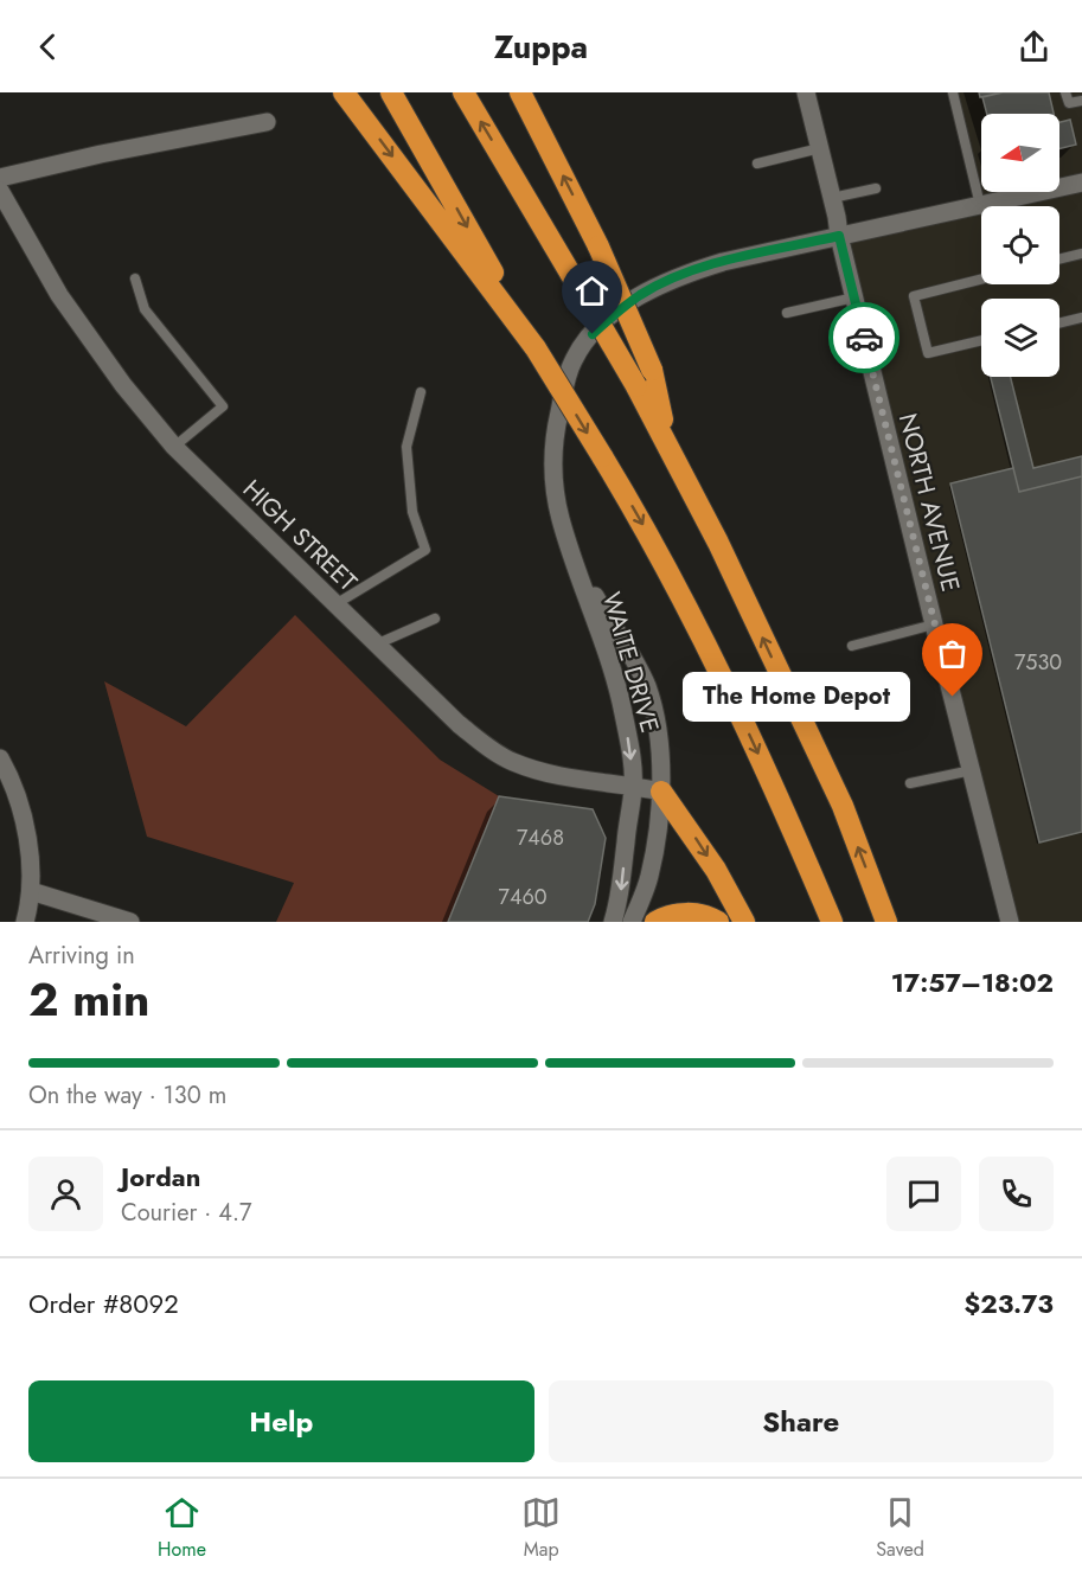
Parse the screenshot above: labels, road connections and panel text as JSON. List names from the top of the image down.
{
  "streets": {
    "main road": ["NORTH AVENUE", "HIGH STREET", "WAITE DRIVE"]
  },
  "crossings": [
    ["NORTH AVENUE", "WAITE DRIVE"],
    ["HIGH STREET", "WAITE DRIVE"]
  ],
  "places": ["The Home Depot"],
  "house_numbers": ["7530", "7468", "7460"],
  "north": "left",
  "page": {
    "header": "Zuppa",
    "bubble": "The Home Depot",
    "heading": ["2 min", "Arriving in", "17:57–18:02"],
    "panel": [
      "Jordan",
      "Courier · 4.7",
      "Order #8092",
      "$23.73"
    ],
    "bar": "On the way · 130 m",
    "buttons": ["Help", "Share"],
    "tabs": ["Home", "Map", "Saved"]
  }
}
